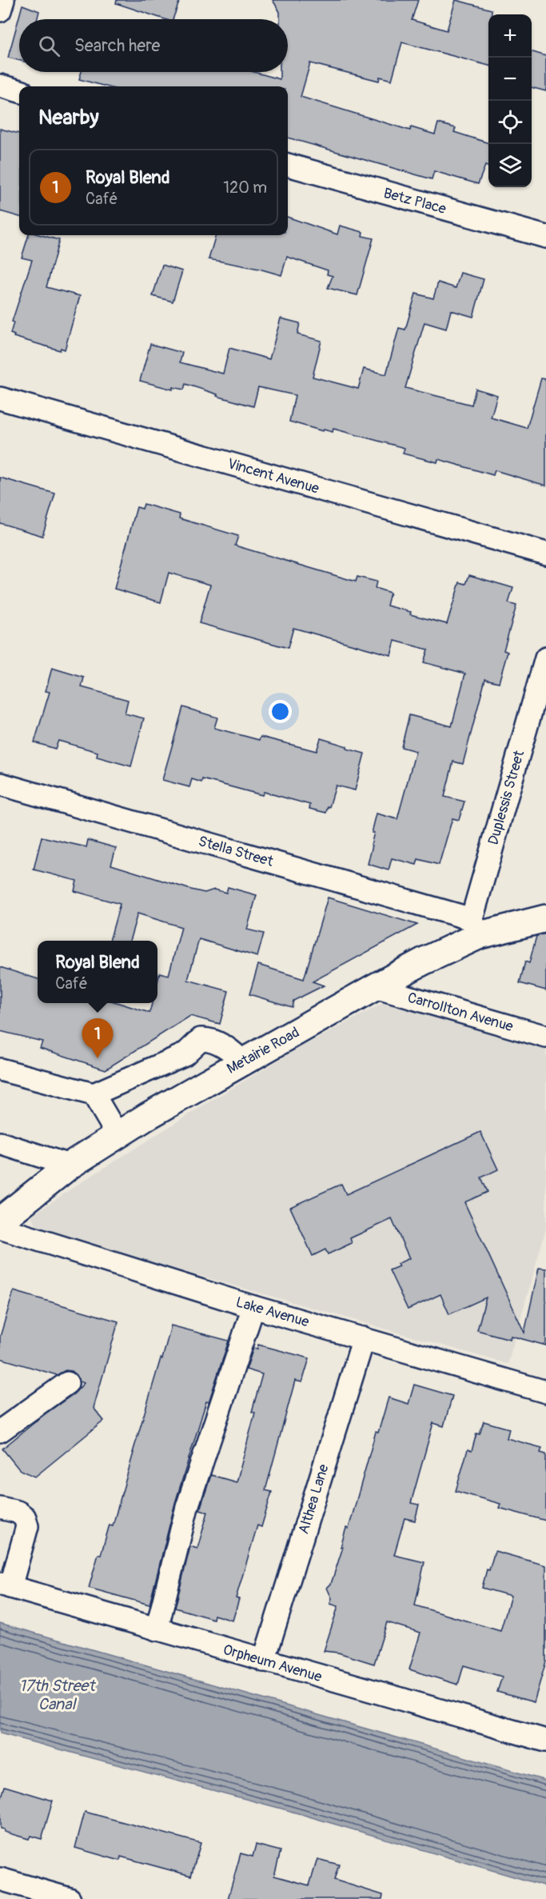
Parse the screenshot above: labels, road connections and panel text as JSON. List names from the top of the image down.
{
  "streets": {
    "main road": ["Metairie Road"],
    "street": [
      "Betz Place",
      "Vincent Avenue",
      "Duplessis Street",
      "Stella Street",
      "Carrollton Avenue",
      "Lake Avenue",
      "Althea Lane",
      "Orpheum Avenue"
    ]
  },
  "crossings": [
    ["Duplessis Street", "Stella Street"],
    ["Duplessis Street", "Metairie Road"],
    ["Stella Street", "Metairie Road"],
    ["Carrollton Avenue", "Metairie Road"],
    ["Lake Avenue", "Althea Lane"],
    ["Althea Lane", "Orpheum Avenue"]
  ],
  "water": ["17th Street Canal"],
  "page": {
    "map_buttons": ["+", "−"],
    "search": "Search here",
    "heading": "Nearby",
    "list": [
      {
        "mark": "1",
        "name": "Royal Blend",
        "note": "Café",
        "value": "120 m"
      }
    ],
    "popup": ["Royal Blend", "Café"],
    "pins": "1"
  }
}
